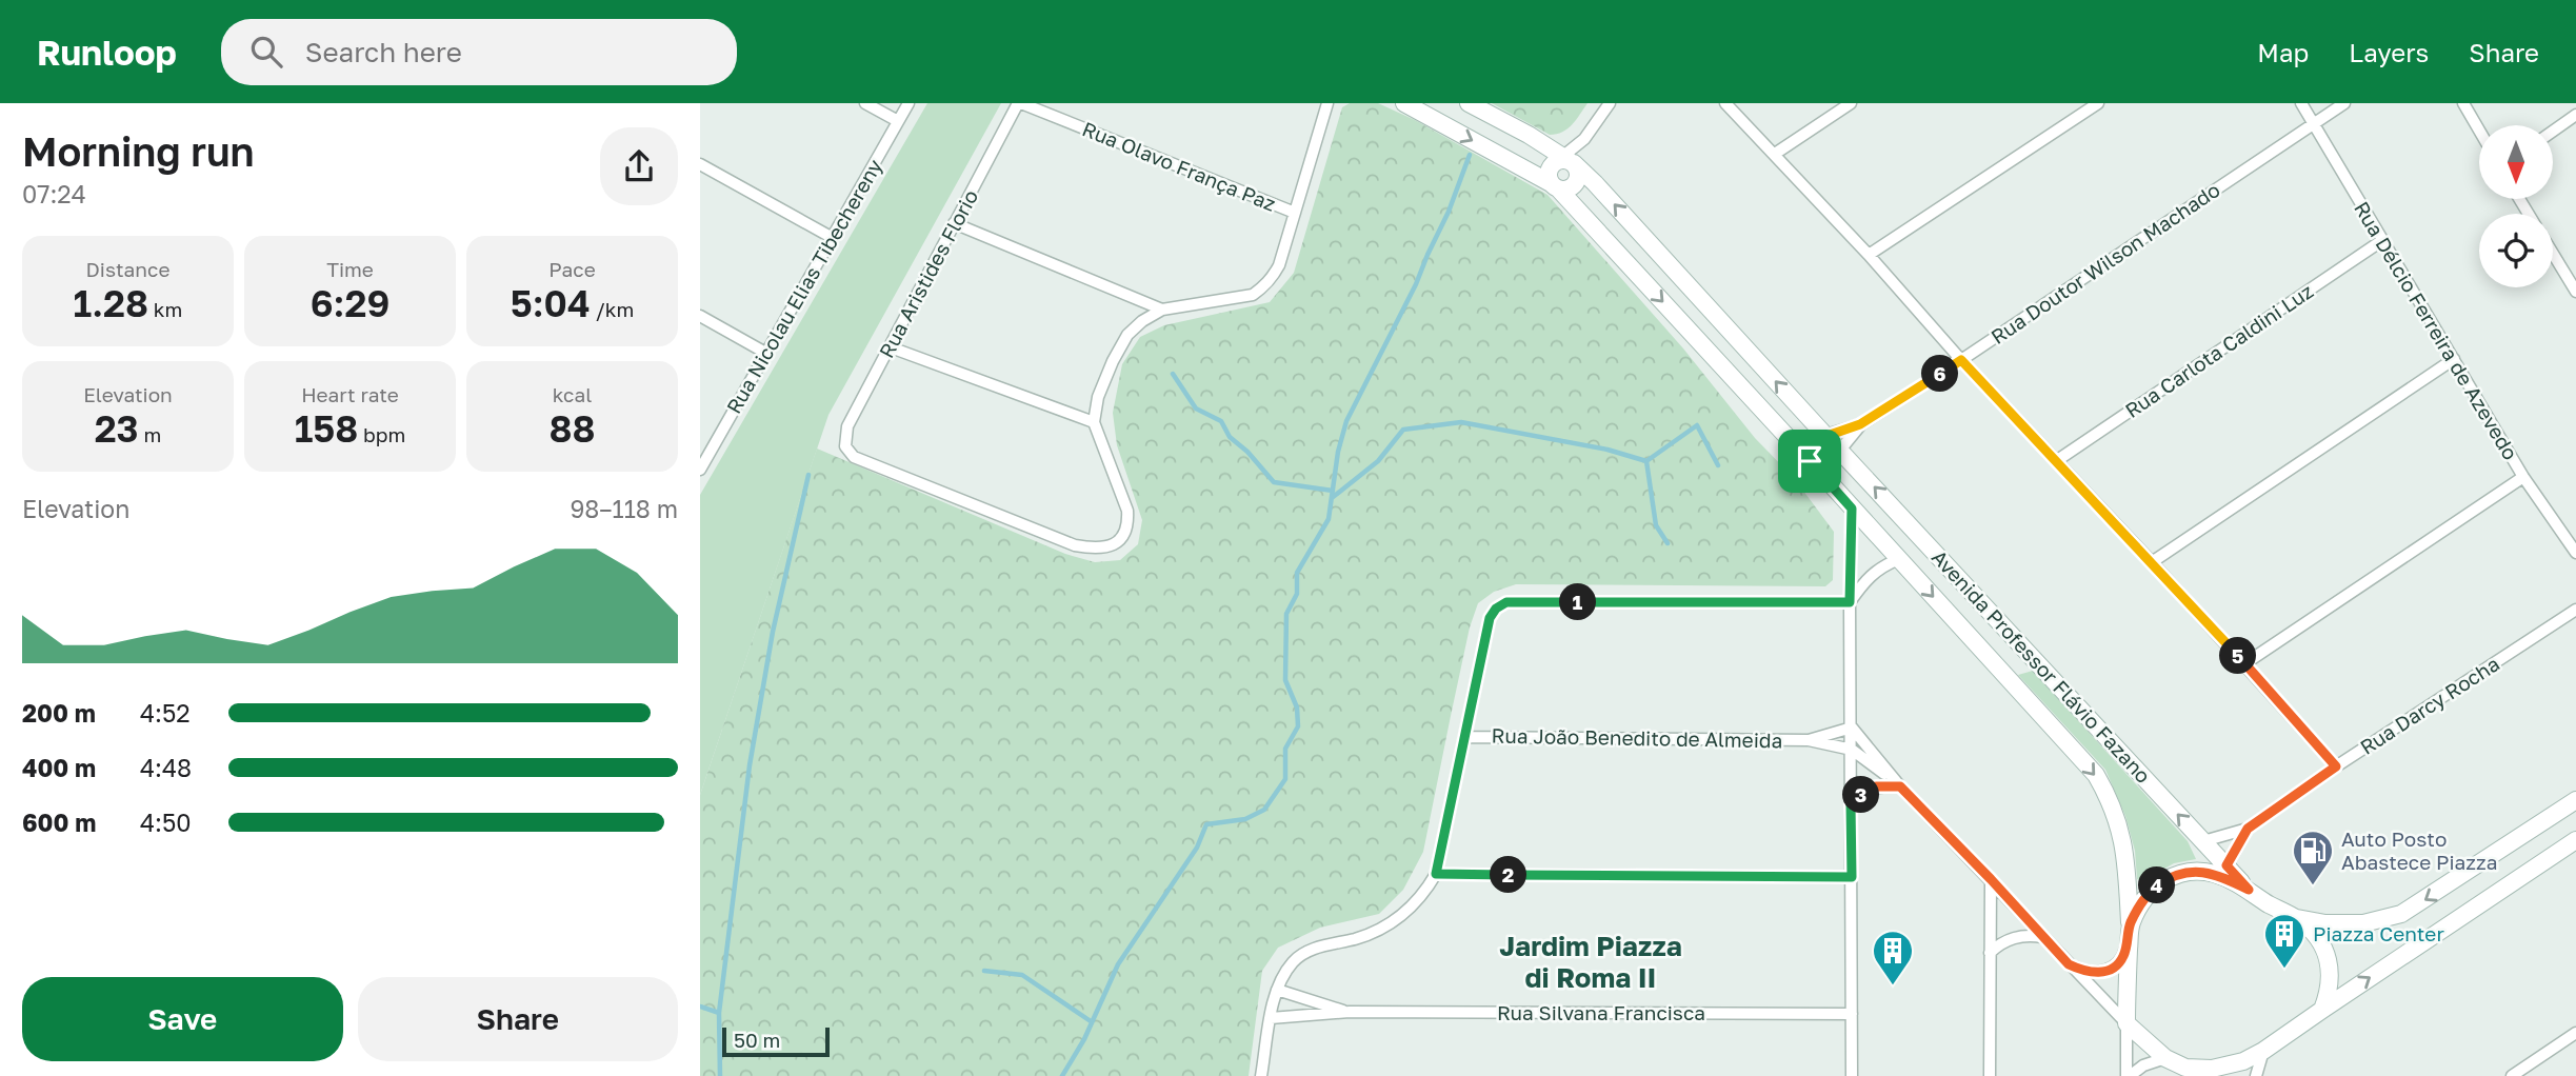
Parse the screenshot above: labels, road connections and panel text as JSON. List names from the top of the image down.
{
  "streets": {
    "street": [
      "Rua Olavo França Paz",
      "Rua Doutor Wilson Machado",
      "Rua Aristides Florio",
      "Rua Nicolau Elias Tibechereny",
      "Rua Délcio Ferreira de Azevedo",
      "Rua Carlota Caldini Luz",
      "Avenida Professor Flávio Fazano",
      "Rua Darcy Rocha",
      "Rua João Benedito de Almeida",
      "Rua Silvana Francisca"
    ]
  },
  "crossings": [
    ["Rua Olavo França Paz", "Rua Aristides Florio"],
    ["Rua Doutor Wilson Machado", "Rua Délcio Ferreira de Azevedo"],
    ["Rua Doutor Wilson Machado", "Avenida Professor Flávio Fazano"],
    ["Rua Délcio Ferreira de Azevedo", "Rua Carlota Caldini Luz"],
    ["Avenida Professor Flávio Fazano", "Rua Darcy Rocha"],
    ["Avenida Professor Flávio Fazano", "Rua João Benedito de Almeida"]
  ],
  "districts": ["Jardim Piazza di Roma II"],
  "places": {
    "fuel station": ["Auto Posto Abastece Piazza"],
    "building": ["Piazza Center", "ㅤ"]
  },
  "scale_bar": "50 m",
  "north": "bottom",
  "page": {
    "header": "Runloop",
    "search": "Search here",
    "nav": ["Map", "Layers", "Share"],
    "heading": ["Morning run", "07:24"],
    "stats": [
      ["Distance", "1.28 km"],
      ["Time", "6:29"],
      ["Pace", "5:04 /km"],
      ["Elevation", "23 m"],
      ["Heart rate", "158 bpm"],
      ["kcal", "88"]
    ],
    "pins": [
      "6",
      "1",
      "5",
      "3",
      "2",
      "4"
    ],
    "chart": ["Elevation", "98–118 m"],
    "list": [
      {
        "name": "200 m",
        "note": "4:52"
      },
      {
        "name": "400 m",
        "note": "4:48"
      },
      {
        "name": "600 m",
        "note": "4:50"
      }
    ],
    "buttons": ["Save", "Share"],
    "scale": "50 m"
  }
}
